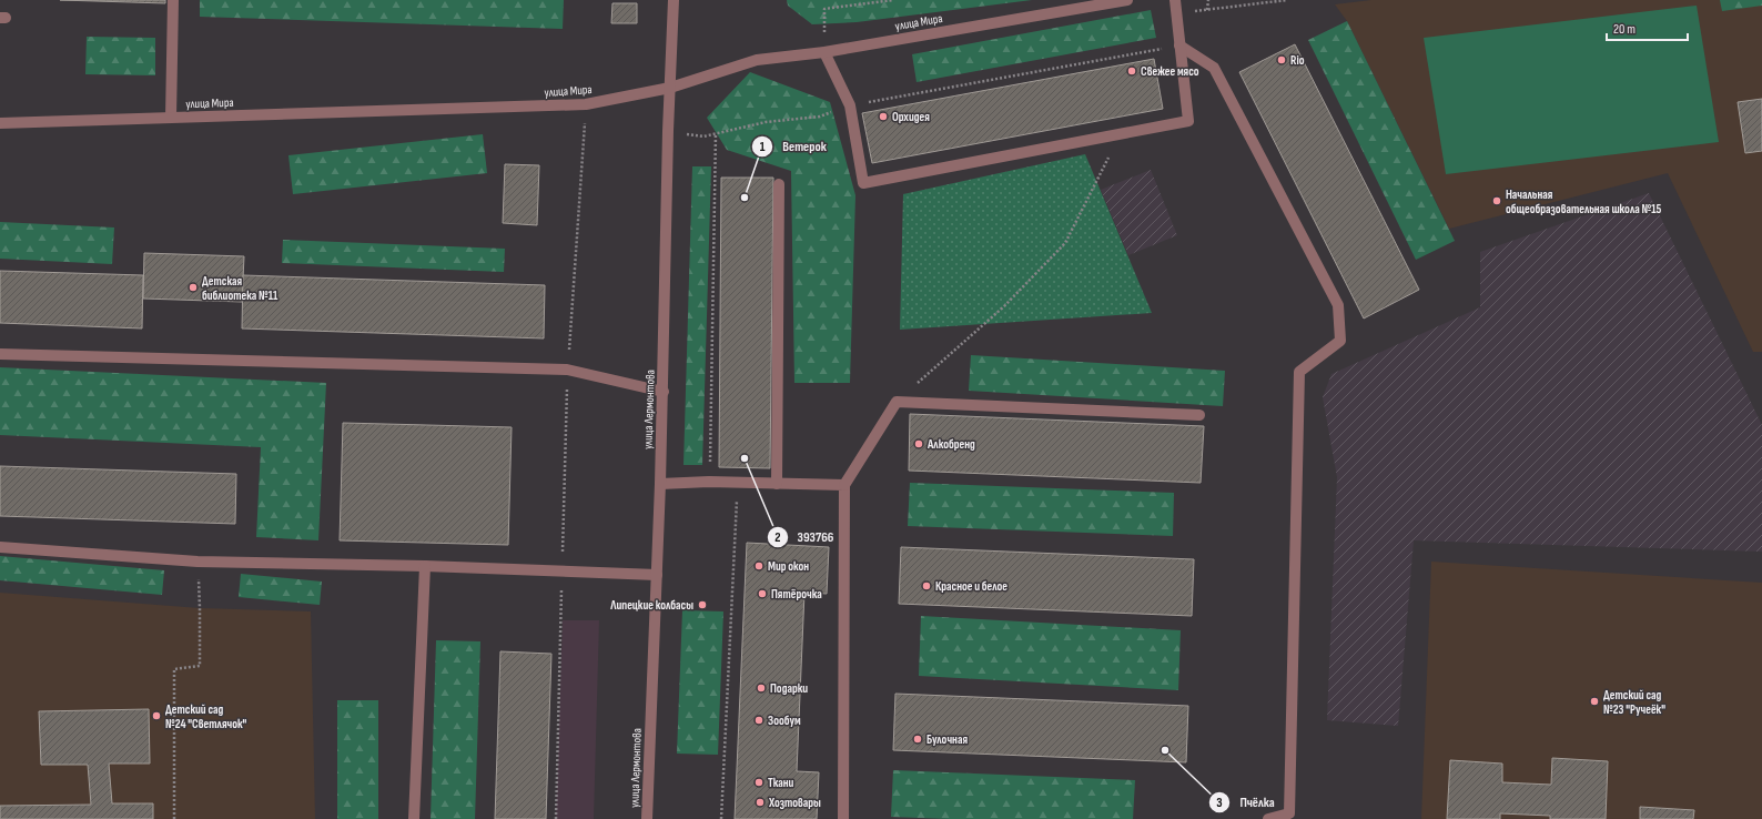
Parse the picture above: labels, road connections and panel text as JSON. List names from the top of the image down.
{
  "streets": {
    "street": ["улица Мира", "улица Лермонтова"]
  },
  "crossings": [
    ["улица Мира", "улица Лермонтова"]
  ],
  "places": [
    "Rio",
    "Свежее мясо",
    "Орхидея",
    "Ветерок",
    "Начальная общеобразовательная школа №15",
    "Детская библиотека №11",
    "Алкобренд",
    "393766",
    "Мир окон",
    "Красное и белое",
    "Пятёрочка",
    "Липецкие колбасы",
    "Подарки",
    "Детский сад №23 \"Ручеёк\"",
    "Детский сад №24 \"Светлячок\"",
    "Зообум",
    "Булочная",
    "Пчёлка",
    "Ткани",
    "Хозтовары"
  ],
  "scale_bar": "20 m"
}
